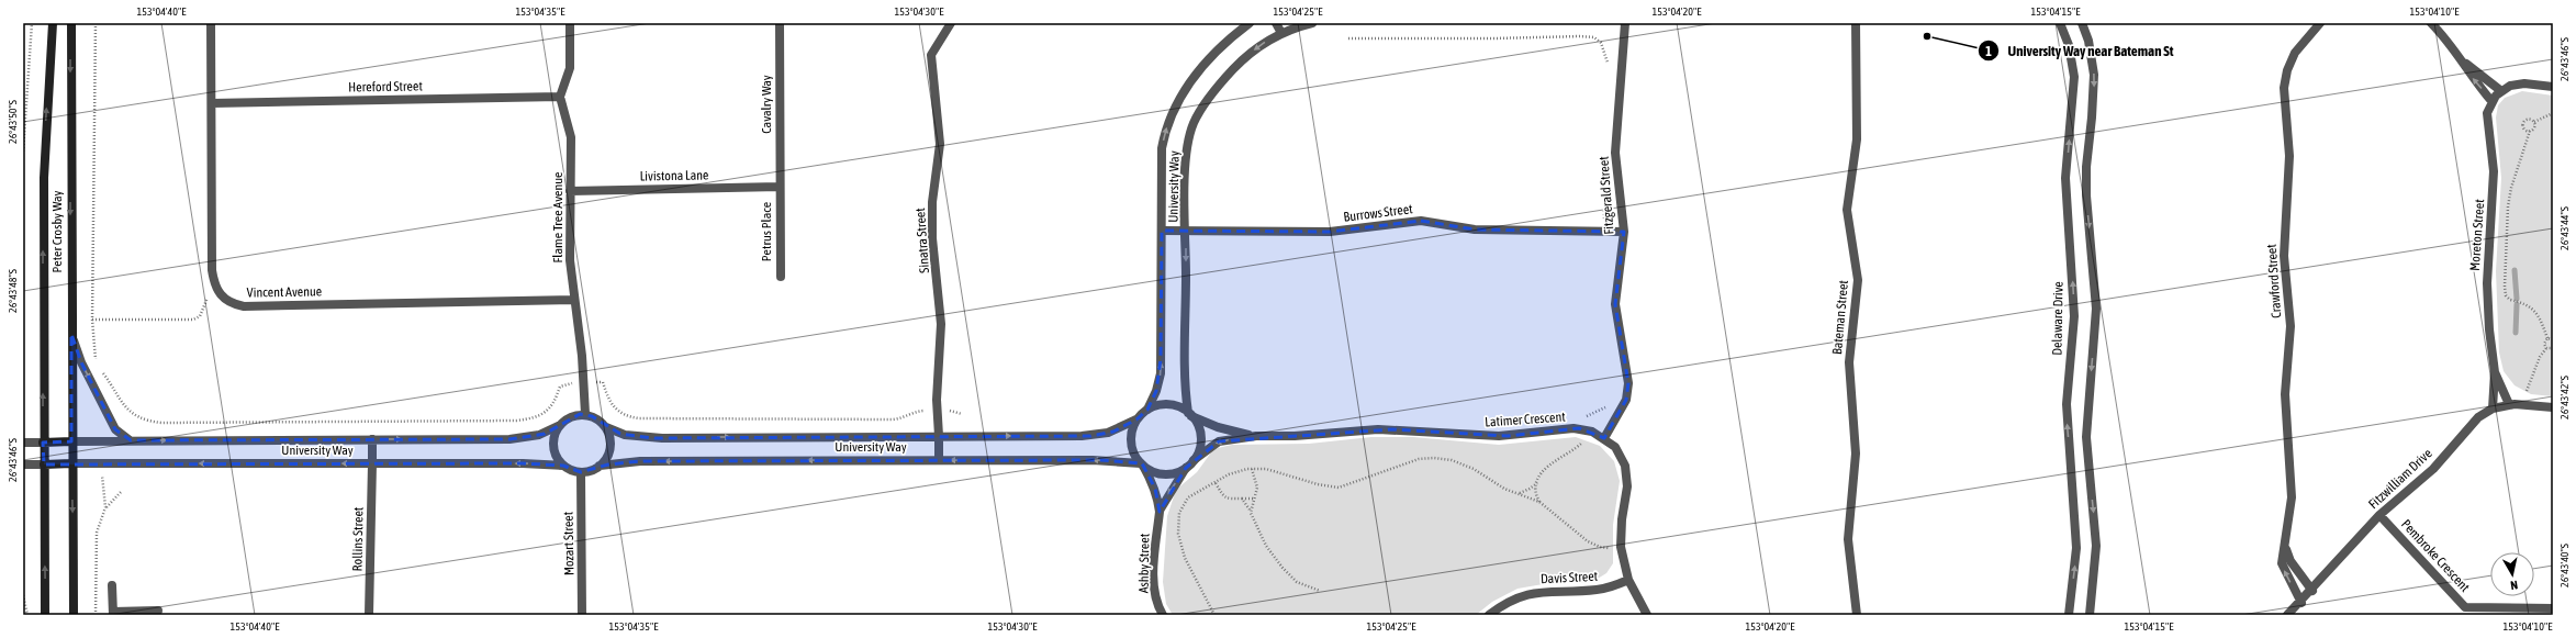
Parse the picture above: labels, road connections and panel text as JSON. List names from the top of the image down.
{
  "streets": {
    "main road": ["University Way", "Peter Crosby Way"],
    "street": [
      "Hereford Street",
      "Cavalry Way",
      "Livistona Lane",
      "Fitzgerald Street",
      "Burrows Street",
      "Flame Tree Avenue",
      "Petrus Place",
      "Moreton Street",
      "Sinatra Street",
      "Crawford Street",
      "Vincent Avenue",
      "Bateman Street",
      "Delaware Drive",
      "Latimer Crescent",
      "Fitzwilliam Drive",
      "Rollins Street",
      "Mozart Street",
      "Pembroke Crescent",
      "Ashby Street",
      "Davis Street"
    ]
  },
  "crossings": [
    ["Hereford Street", "Flame Tree Avenue"],
    ["Cavalry Way", "Livistona Lane"],
    ["Cavalry Way", "Petrus Place"],
    ["Livistona Lane", "Flame Tree Avenue"],
    ["Livistona Lane", "Petrus Place"],
    ["University Way", "Burrows Street"],
    ["University Way", "Flame Tree Avenue"],
    ["University Way", "Peter Crosby Way"],
    ["University Way", "Sinatra Street"],
    ["University Way", "Latimer Crescent"],
    ["University Way", "Rollins Street"],
    ["University Way", "Mozart Street"],
    ["University Way", "Ashby Street"],
    ["Fitzgerald Street", "Burrows Street"],
    ["Fitzgerald Street", "Latimer Crescent"],
    ["Flame Tree Avenue", "Vincent Avenue"],
    ["Flame Tree Avenue", "Mozart Street"],
    ["Moreton Street", "Fitzwilliam Drive"],
    ["Crawford Street", "Fitzwilliam Drive"],
    ["Latimer Crescent", "Ashby Street"],
    ["Latimer Crescent", "Davis Street"],
    ["Fitzwilliam Drive", "Pembroke Crescent"]
  ],
  "places": ["University Way near Bateman St"],
  "north": "bottom",
  "coordinates": [
    "153°04'40\"E",
    "153°04'35\"E",
    "153°04'30\"E",
    "153°04'25\"E",
    "153°04'20\"E",
    "153°04'15\"E",
    "153°04'10\"E",
    "26°43'46\"S",
    "26°43'50\"S",
    "26°43'44\"S",
    "26°43'48\"S",
    "26°43'42\"S",
    "26°43'40\"S"
  ]
}
